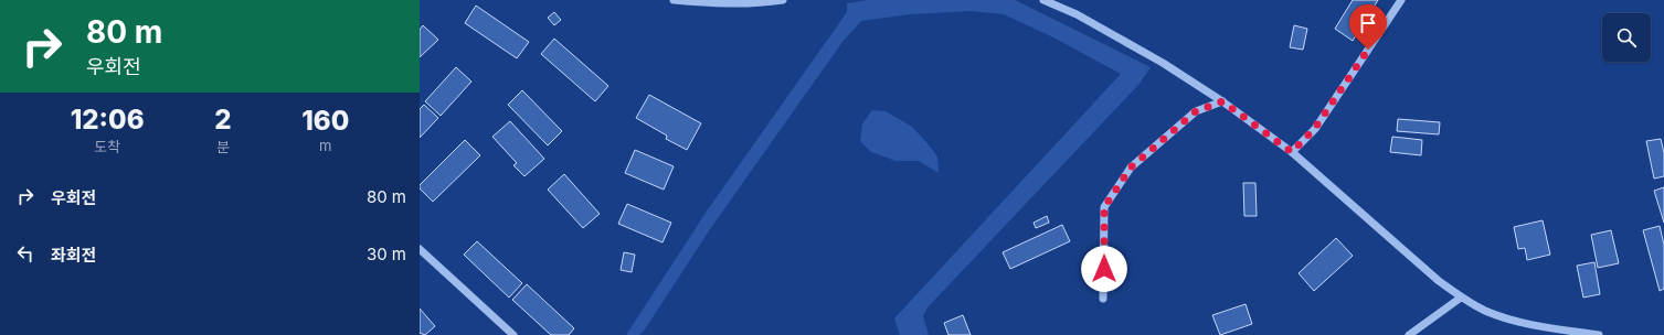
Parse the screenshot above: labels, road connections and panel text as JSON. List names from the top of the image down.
{
  "page": {
    "turn": ["80 m", "우회전"],
    "eta": [
      "12:06",
      "도착",
      "2",
      "분",
      "160",
      "m"
    ],
    "list": [
      {
        "name": "우회전",
        "value": "80 m"
      },
      {
        "name": "좌회전",
        "value": "30 m"
      }
    ]
  }
}
